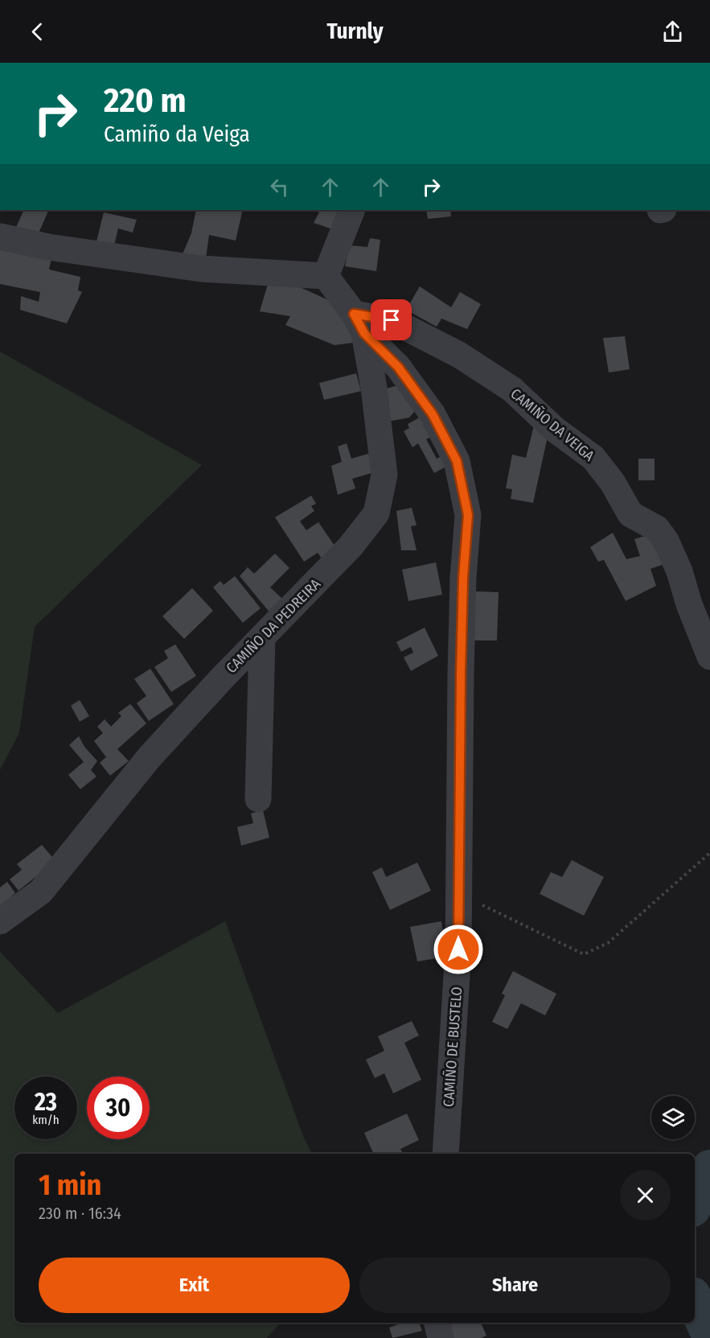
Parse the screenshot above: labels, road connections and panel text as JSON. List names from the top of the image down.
{
  "streets": {
    "street": ["CAMIÑO DA VEIGA", "CAMIÑO DA PEDREIRA", "CAMIÑO DE BUSTELO"]
  },
  "crossings": [
    ["CAMIÑO DA VEIGA", "CAMIÑO DA PEDREIRA"],
    ["CAMIÑO DA VEIGA", "CAMIÑO DE BUSTELO"],
    ["CAMIÑO DA PEDREIRA", "CAMIÑO DE BUSTELO"]
  ],
  "page": {
    "header": "Turnly",
    "turn": ["220 m", "Camiño da Veiga"],
    "speed": "23 km/h",
    "limit": "30",
    "heading": ["1 min", "230 m · 16:34"],
    "buttons": ["Exit", "Share"]
  }
}
